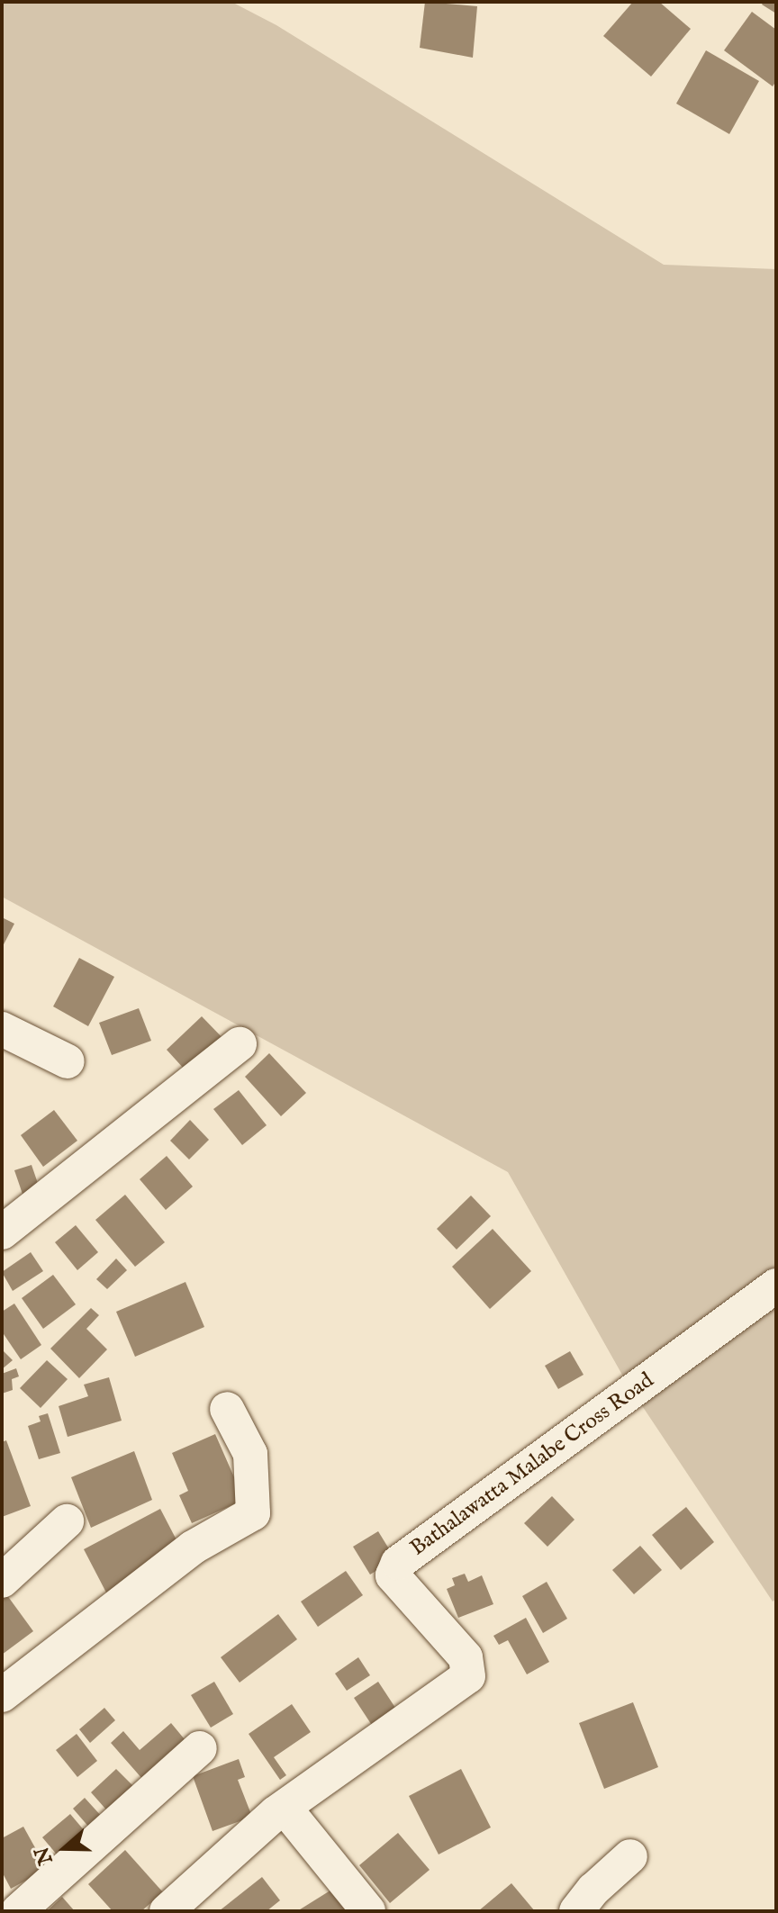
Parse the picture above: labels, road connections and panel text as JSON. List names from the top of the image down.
{
  "streets": {
    "street": ["Bathalawatta Malabe Cross Road"]
  },
  "north": "left"
}
